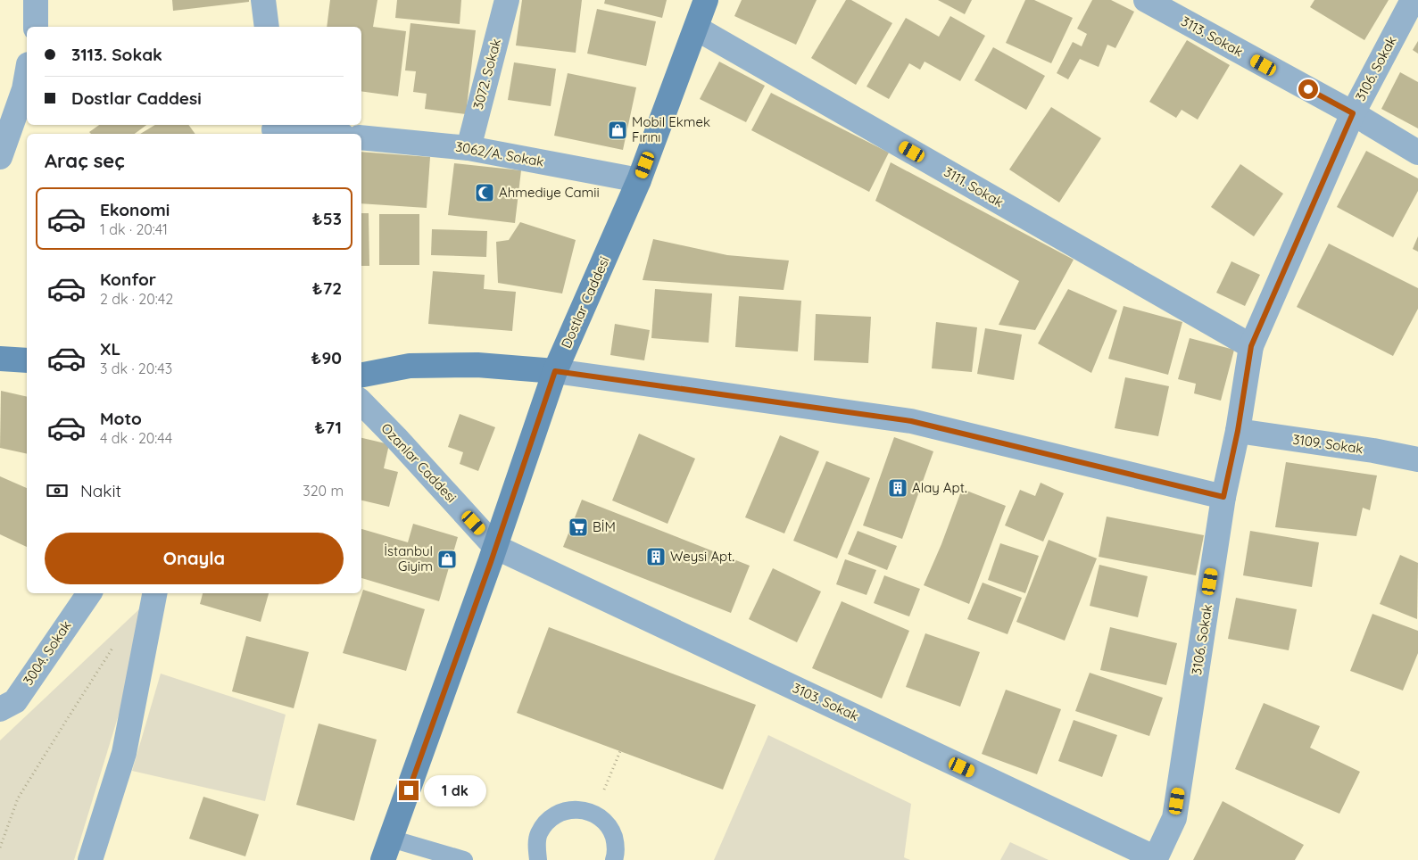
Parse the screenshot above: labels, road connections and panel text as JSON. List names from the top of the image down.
{
  "streets": {
    "main road": ["Dostlar Caddesi"],
    "street": [
      "3113. Sokak",
      "3106. Sokak",
      "3072. Sokak",
      "3062/A. Sokak",
      "3111. Sokak",
      "3109. Sokak",
      "Ozanlar Caddesi",
      "3004. Sokak",
      "3103. Sokak"
    ]
  },
  "crossings": [
    ["3113. Sokak", "3106. Sokak"],
    ["3106. Sokak", "3111. Sokak"],
    ["3106. Sokak", "3109. Sokak"],
    ["3106. Sokak", "3103. Sokak"],
    ["3072. Sokak", "3062/A. Sokak"],
    ["3062/A. Sokak", "Dostlar Caddesi"],
    ["3111. Sokak", "Dostlar Caddesi"],
    ["Dostlar Caddesi", "Ozanlar Caddesi"],
    ["Dostlar Caddesi", "3103. Sokak"],
    ["Ozanlar Caddesi", "3103. Sokak"]
  ],
  "places": {
    "shop": ["Mobil Ekmek Fırını", "İstanbul Giyim"],
    "mosque": ["Ahmediye Camii"],
    "building": ["Alay Apt.", "Weysi Apt."],
    "supermarket": ["BİM"]
  },
  "page": {
    "banner": ["3113. Sokak", "Dostlar Caddesi"],
    "heading": "Araç seç",
    "list": [
      {
        "name": "Ekonomi",
        "note": "1 dk · 20:41",
        "value": "₺53"
      },
      {
        "name": "Konfor",
        "note": "2 dk · 20:42",
        "value": "₺72"
      },
      {
        "name": "XL",
        "note": "3 dk · 20:43",
        "value": "₺90"
      },
      {
        "name": "Moto",
        "note": "4 dk · 20:44",
        "value": "₺71"
      }
    ],
    "pay": ["Nakit", "320 m"],
    "buttons": "Onayla",
    "bubble": "1 dk"
  }
}
